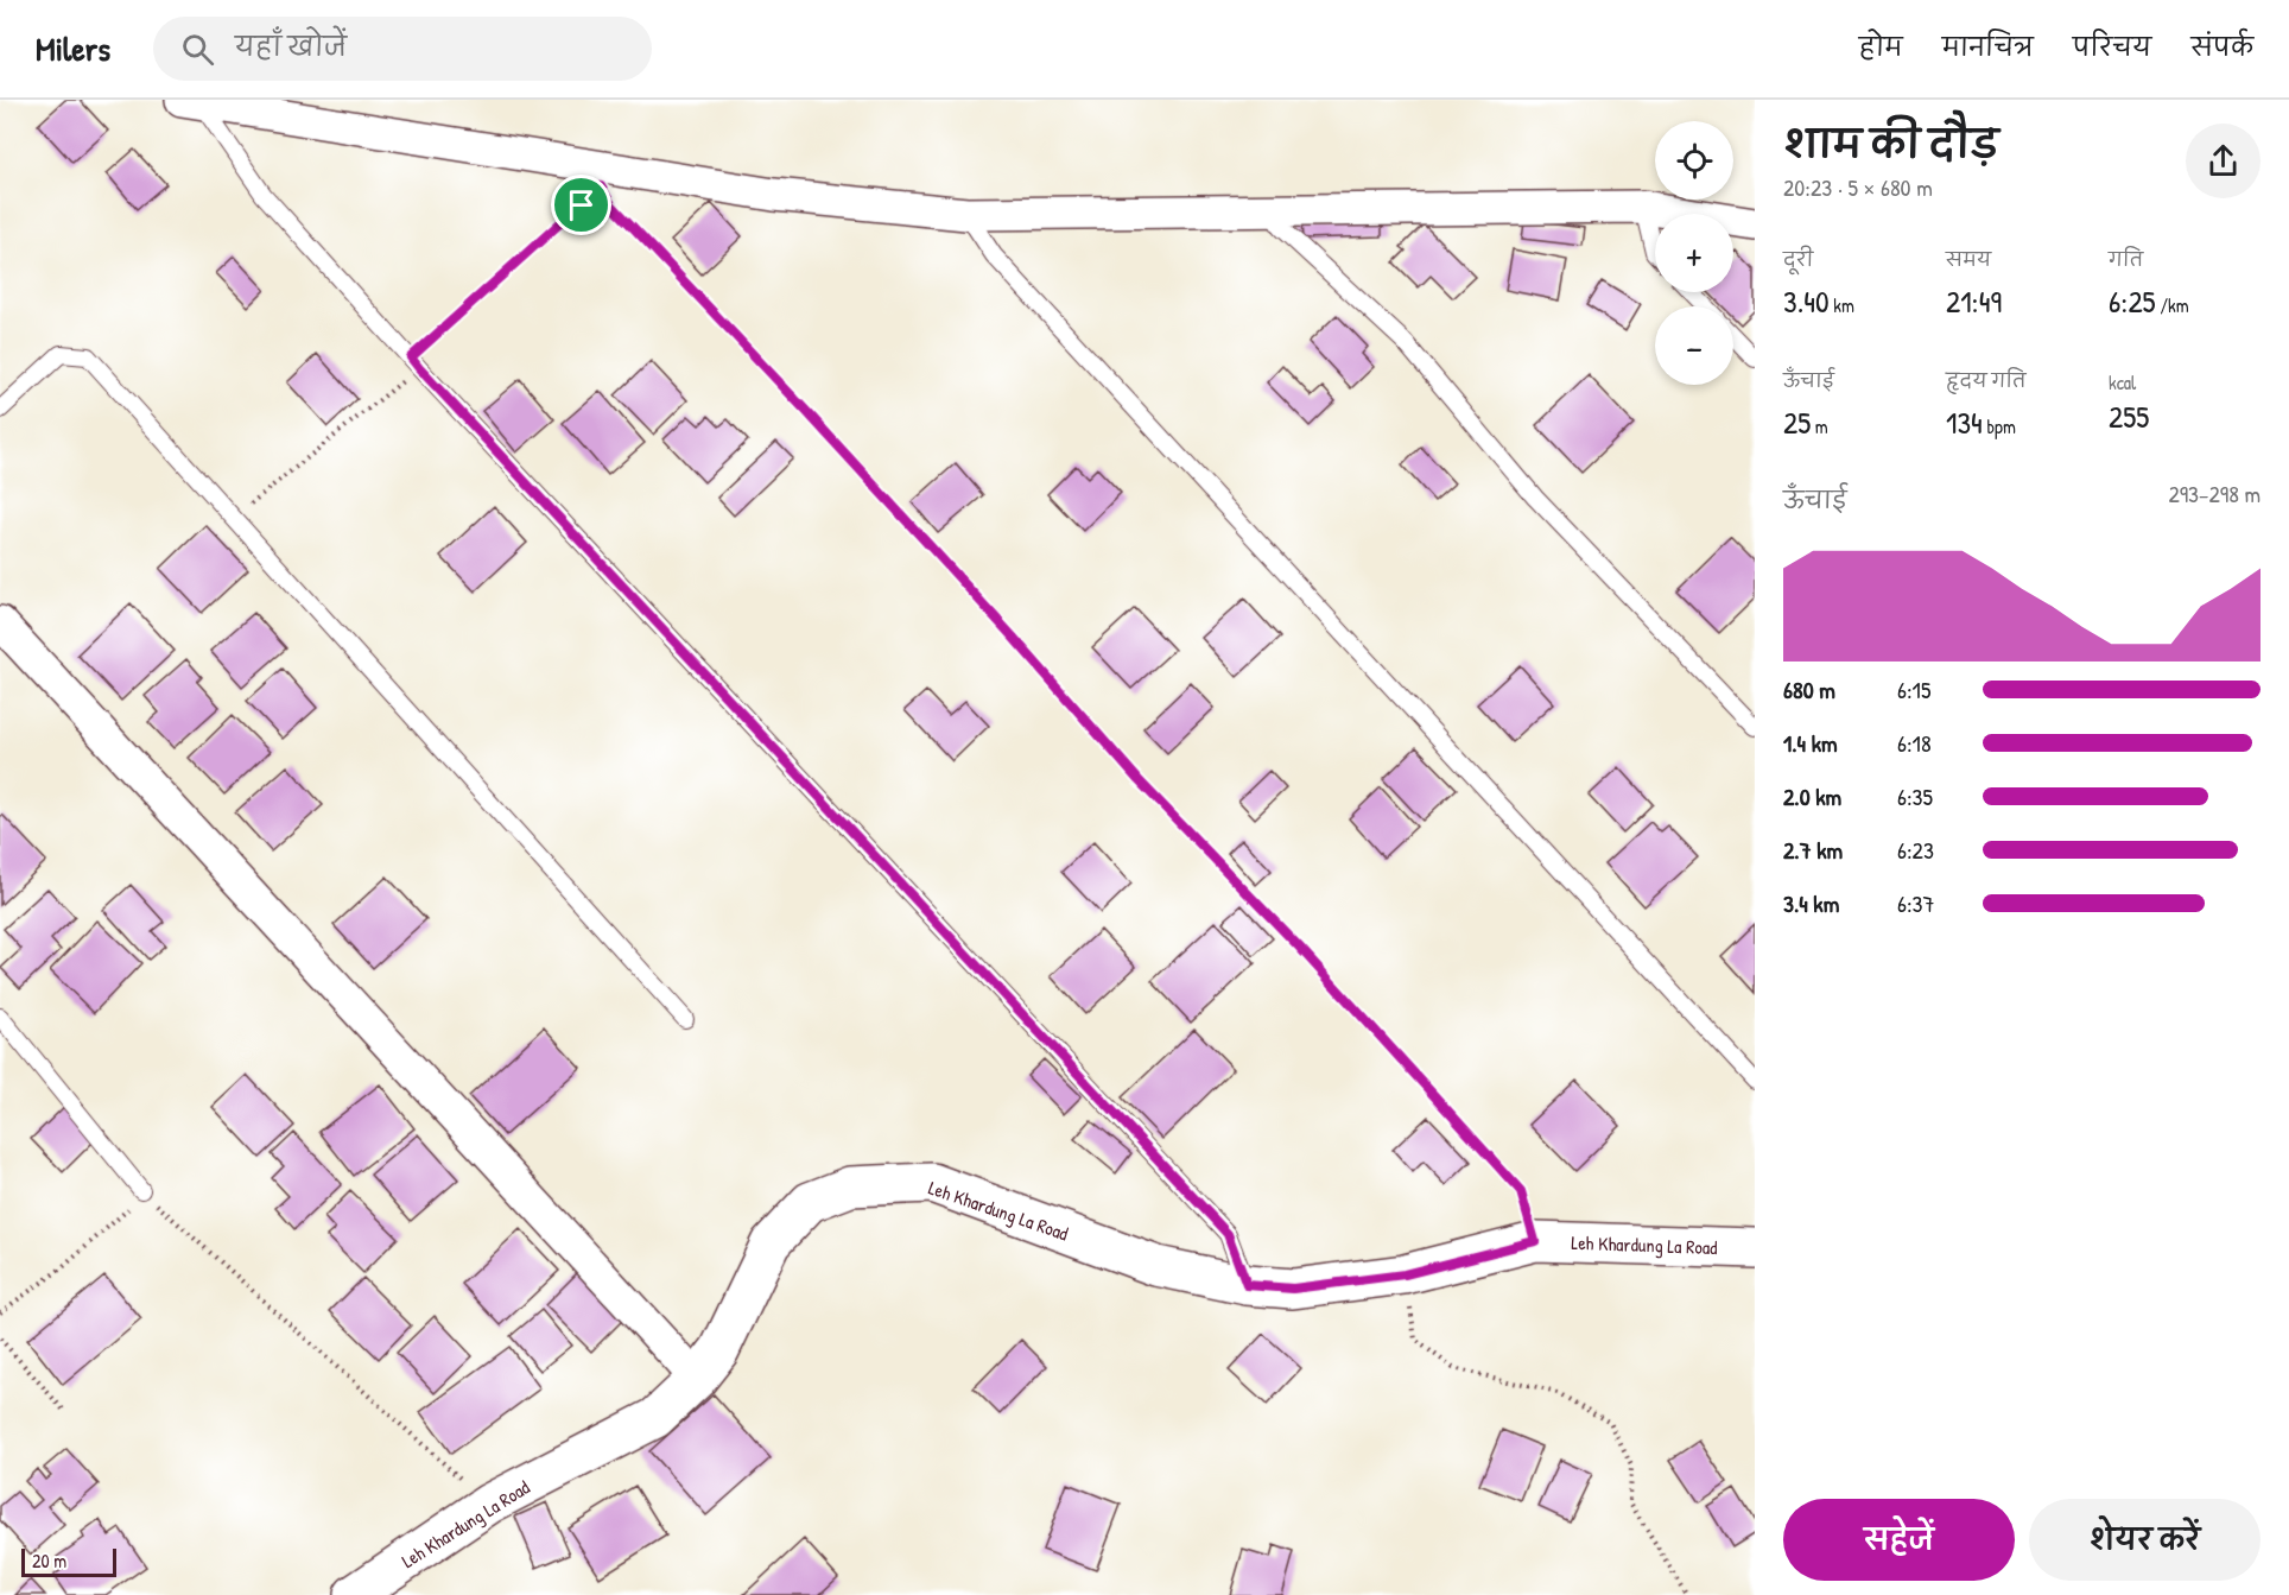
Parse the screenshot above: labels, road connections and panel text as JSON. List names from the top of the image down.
{
  "streets": {
    "main road": ["Leh Khardung La Road"]
  },
  "scale_bar": "20 m",
  "page": {
    "header": "Milers",
    "search": "यहाँ खोजें",
    "nav": [
      "होम",
      "मानचित्र",
      "परिचय",
      "संपर्क"
    ],
    "heading": ["शाम की दौड़", "20:23 · 5 × 680 m"],
    "map_buttons": ["+", "−"],
    "stats": [
      ["दूरी", "3.40 km"],
      ["समय", "21:49"],
      ["गति", "6:25 /km"],
      ["ऊँचाई", "25 m"],
      ["हृदय गति", "134 bpm"],
      ["kcal", "255"]
    ],
    "chart": ["ऊँचाई", "293–298 m"],
    "list": [
      {
        "name": "680 m",
        "note": "6:15"
      },
      {
        "name": "1.4 km",
        "note": "6:18"
      },
      {
        "name": "2.0 km",
        "note": "6:35"
      },
      {
        "name": "2.7 km",
        "note": "6:23"
      },
      {
        "name": "3.4 km",
        "note": "6:37"
      }
    ],
    "buttons": ["सहेजें", "शेयर करें"],
    "scale": "20 m"
  }
}
